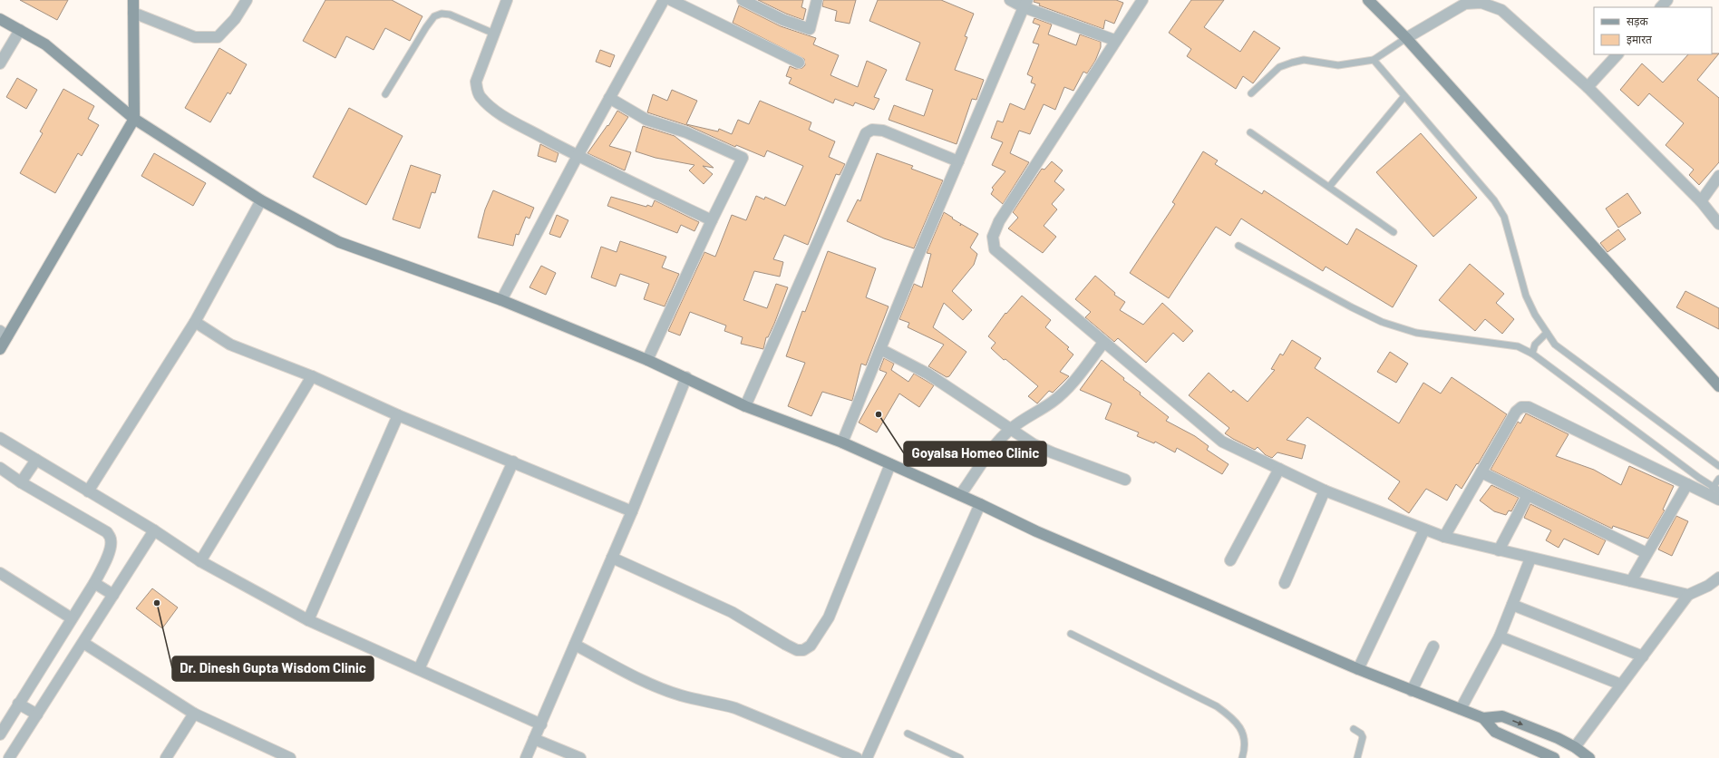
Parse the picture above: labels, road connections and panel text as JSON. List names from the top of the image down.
{
  "places": ["Goyalsa Homeo Clinic", "Dr. Dinesh Gupta Wisdom Clinic"],
  "legend": ["सड़क", "इमारत"]
}
